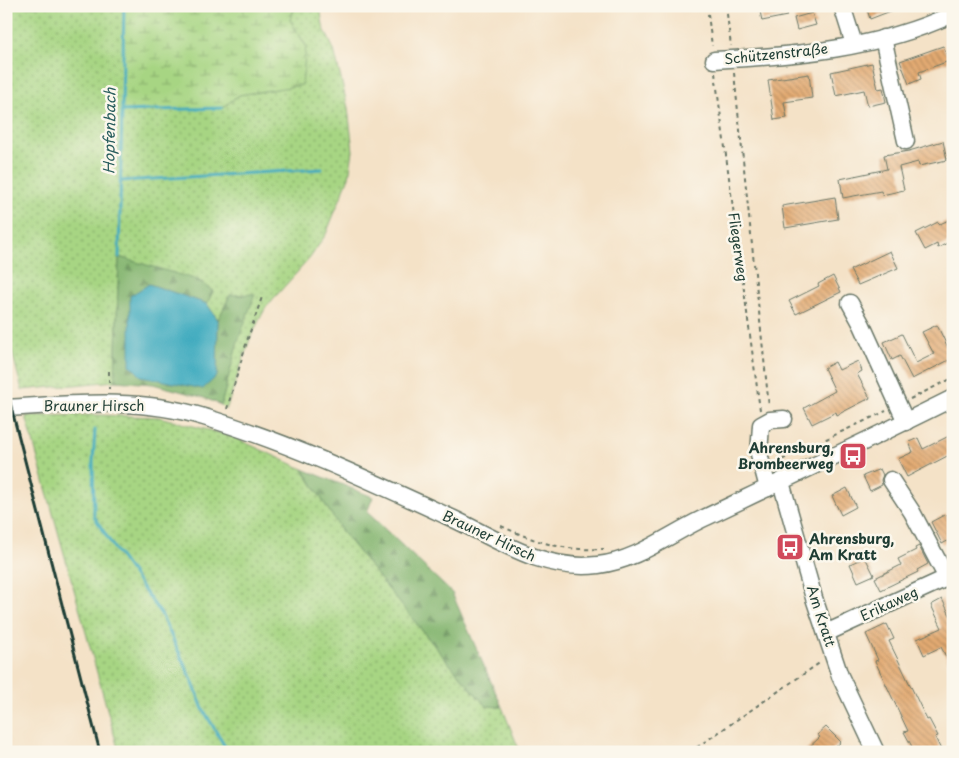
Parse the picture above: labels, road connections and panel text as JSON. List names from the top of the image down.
{
  "streets": {
    "street": [
      "Schützenstraße",
      "Brauner Hirsch",
      "Erikaweg",
      "Am Kratt"
    ],
    "path": ["Fliegerweg"]
  },
  "crossings": [
    ["Schützenstraße", "Fliegerweg"],
    ["Brauner Hirsch", "Am Kratt"],
    ["Erikaweg", "Am Kratt"]
  ],
  "water": ["Hopfenbach"],
  "places": {
    "bus stop": ["Ahrensburg, Brombeerweg", "Ahrensburg, Am Kratt"]
  }
}
